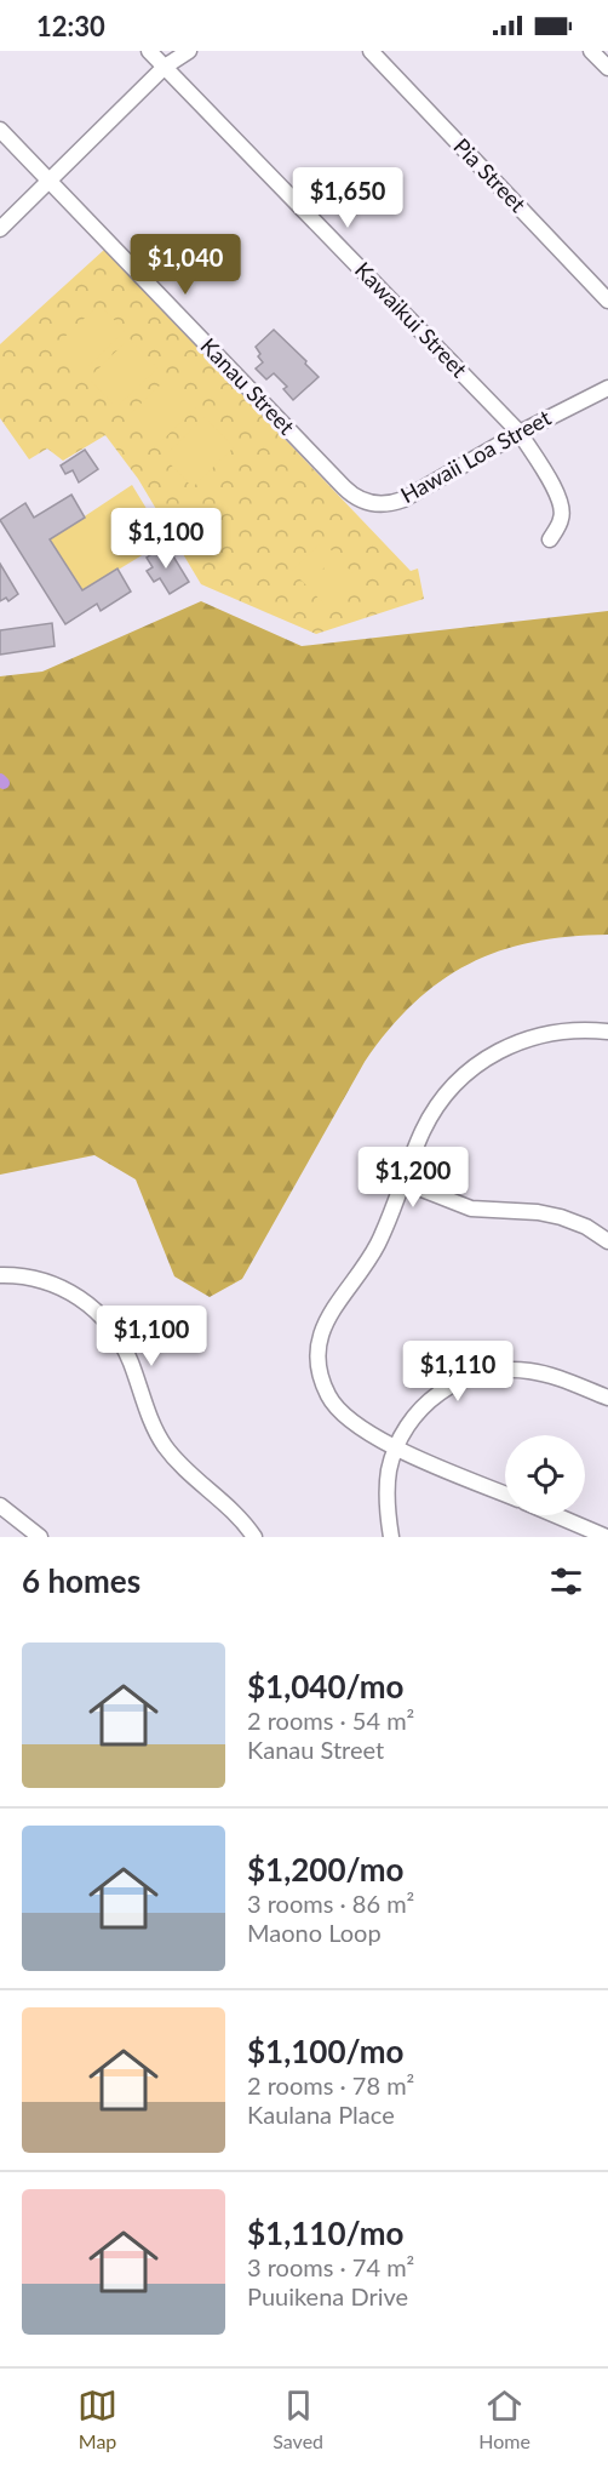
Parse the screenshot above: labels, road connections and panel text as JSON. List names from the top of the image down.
{
  "streets": {
    "street": [
      "Pia Street",
      "Kawaikui Street",
      "Kanau Street",
      "Hawaii Loa Street"
    ]
  },
  "crossings": [
    ["Kawaikui Street", "Hawaii Loa Street"],
    ["Kanau Street", "Hawaii Loa Street"]
  ],
  "page": {
    "status": "12:30",
    "price": [
      "$1,650",
      "$1,040",
      "$1,100",
      "$1,200",
      "$1,100",
      "$1,110"
    ],
    "heading": "6 homes",
    "list": [
      {
        "name": "$1,040/mo",
        "note": "2 rooms · 54 m² · Kanau Street"
      },
      {
        "name": "$1,200/mo",
        "note": "3 rooms · 86 m² · Maono Loop"
      },
      {
        "name": "$1,100/mo",
        "note": "2 rooms · 78 m² · Kaulana Place"
      },
      {
        "name": "$1,110/mo",
        "note": "3 rooms · 74 m² · Puuikena Drive"
      }
    ],
    "tabs": ["Map", "Saved", "Home"]
  }
}
